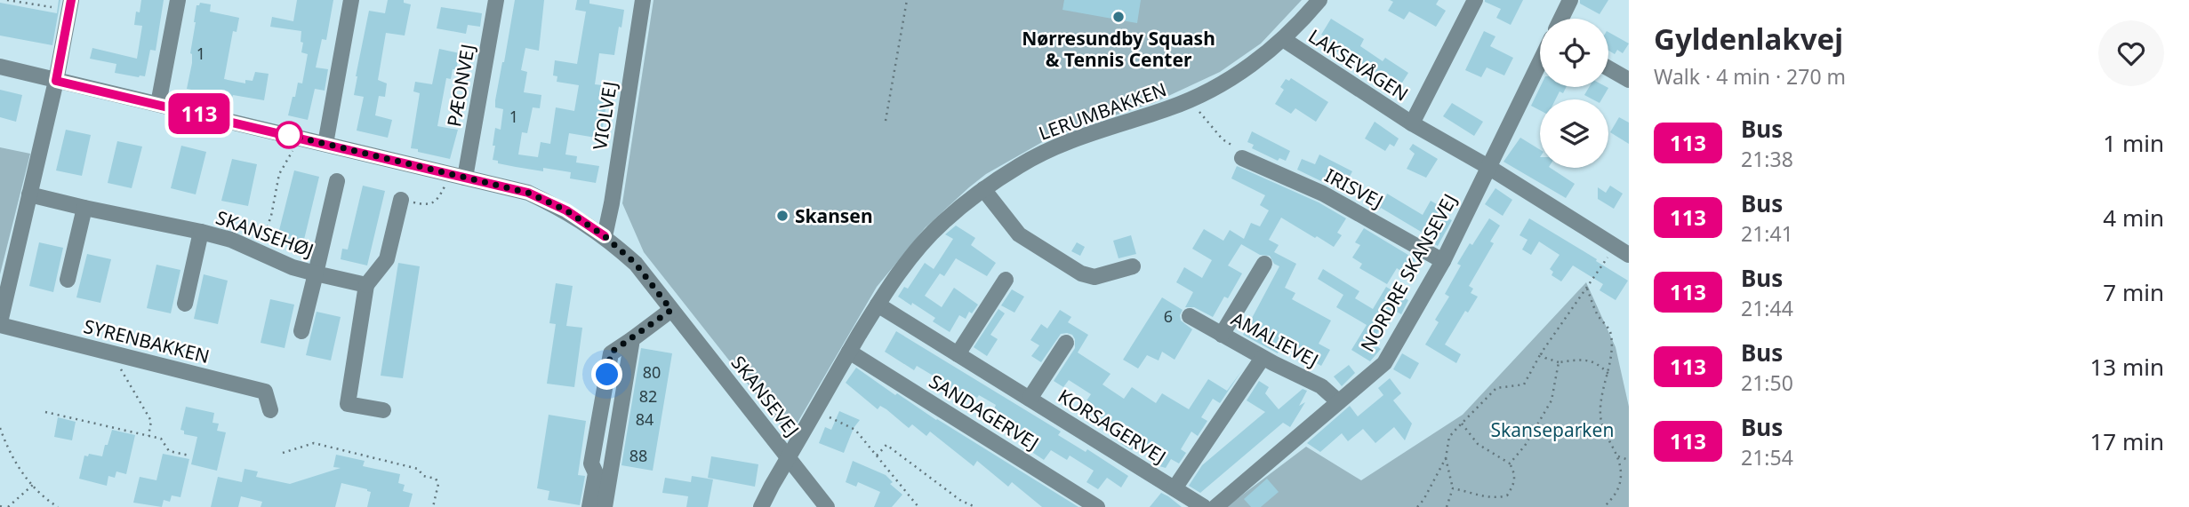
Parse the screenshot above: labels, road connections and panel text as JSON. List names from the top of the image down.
{
  "streets": {
    "street": [
      "LAKSEVÅGEN",
      "PÆONVEJ",
      "LERUMBAKKEN",
      "VIOLVEJ",
      "IRISVEJ",
      "SKANSEHØJ",
      "NORDRE SKANSEVEJ",
      "AMALIEVEJ",
      "SYRENBAKKEN",
      "SKANSEVEJ",
      "SANDAGERVEJ",
      "KORSAGERVEJ"
    ]
  },
  "crossings": [
    ["LAKSEVÅGEN", "LERUMBAKKEN"],
    ["LAKSEVÅGEN", "NORDRE SKANSEVEJ"],
    ["PÆONVEJ", "SKANSEVEJ"],
    ["LERUMBAKKEN", "SKANSEVEJ"],
    ["LERUMBAKKEN", "SANDAGERVEJ"],
    ["LERUMBAKKEN", "KORSAGERVEJ"],
    ["VIOLVEJ", "SKANSEVEJ"],
    ["IRISVEJ", "NORDRE SKANSEVEJ"],
    ["SKANSEHØJ", "SYRENBAKKEN"],
    ["NORDRE SKANSEVEJ", "AMALIEVEJ"],
    ["AMALIEVEJ", "KORSAGERVEJ"],
    ["SYRENBAKKEN", "SKANSEVEJ"]
  ],
  "parks": ["Skanseparken"],
  "places": ["Nørresundby Squash & Tennis Center", "Skansen"],
  "lines": ["bus line 113"],
  "house_numbers": [
    "1",
    "1",
    "6",
    "80",
    "82",
    "84",
    "88"
  ],
  "page": {
    "on_map": "113",
    "heading": ["Gyldenlakvej", "Walk · 4 min · 270 m"],
    "list": [
      {
        "mark": "113",
        "name": "Bus",
        "note": "21:38",
        "value": "1 min"
      },
      {
        "mark": "113",
        "name": "Bus",
        "note": "21:41",
        "value": "4 min"
      },
      {
        "mark": "113",
        "name": "Bus",
        "note": "21:44",
        "value": "7 min"
      },
      {
        "mark": "113",
        "name": "Bus",
        "note": "21:50",
        "value": "13 min"
      },
      {
        "mark": "113",
        "name": "Bus",
        "note": "21:54",
        "value": "17 min"
      }
    ]
  }
}
